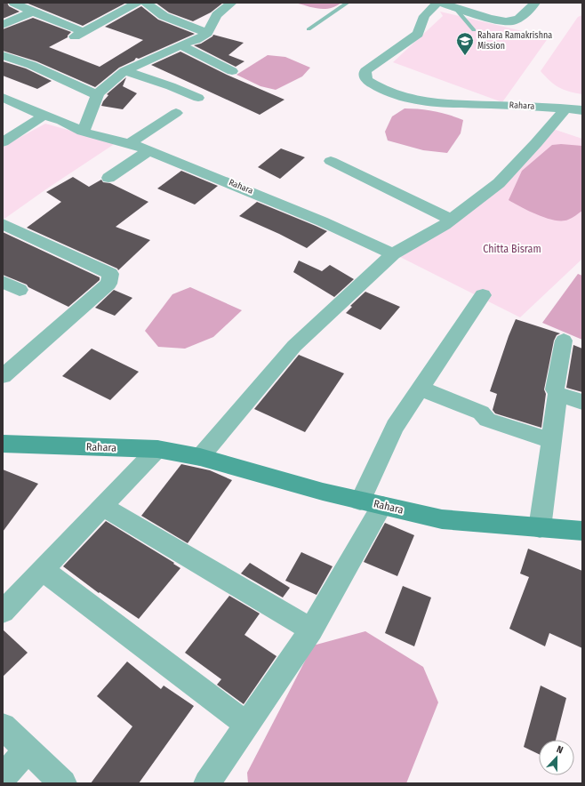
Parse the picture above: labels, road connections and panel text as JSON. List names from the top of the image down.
{
  "streets": {
    "street": ["Rahara"]
  },
  "parks": ["Chitta Bisram"],
  "places": {
    "school or university": ["Rahara Ramakrishna Mission"]
  },
  "north": "top"
}
